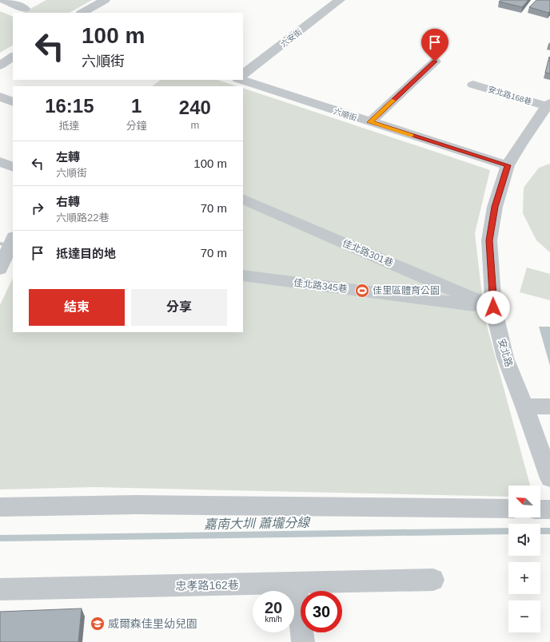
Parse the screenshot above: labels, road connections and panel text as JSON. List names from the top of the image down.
{
  "streets": {
    "street": [
      "六安街",
      "安北路168巷",
      "六順街",
      "佳北路301巷",
      "佳北路345巷",
      "安北路",
      "忠孝路162巷"
    ]
  },
  "crossings": [
    ["安北路168巷", "安北路"],
    ["六順街", "安北路"],
    ["佳北路301巷", "佳北路345巷"],
    ["佳北路301巷", "安北路"],
    ["佳北路345巷", "安北路"]
  ],
  "water": ["嘉南大圳 蕭壠分線"],
  "places": {
    "sports": ["佳里區體育公園"],
    "school or university": ["威爾森佳里幼兒園"]
  },
  "north": "top left",
  "page": {
    "turn": ["100 m", "六順街"],
    "eta": [
      "16:15",
      "抵達",
      "1",
      "分鐘",
      "240",
      "m"
    ],
    "list": [
      {
        "name": "左轉",
        "note": "六順街",
        "value": "100 m"
      },
      {
        "name": "右轉",
        "note": "六順路22巷",
        "value": "70 m"
      },
      {
        "name": "抵達目的地",
        "value": "70 m"
      }
    ],
    "buttons": ["結束", "分享"],
    "map_buttons": ["+", "−"],
    "speed": "20 km/h",
    "limit": "30"
  }
}
